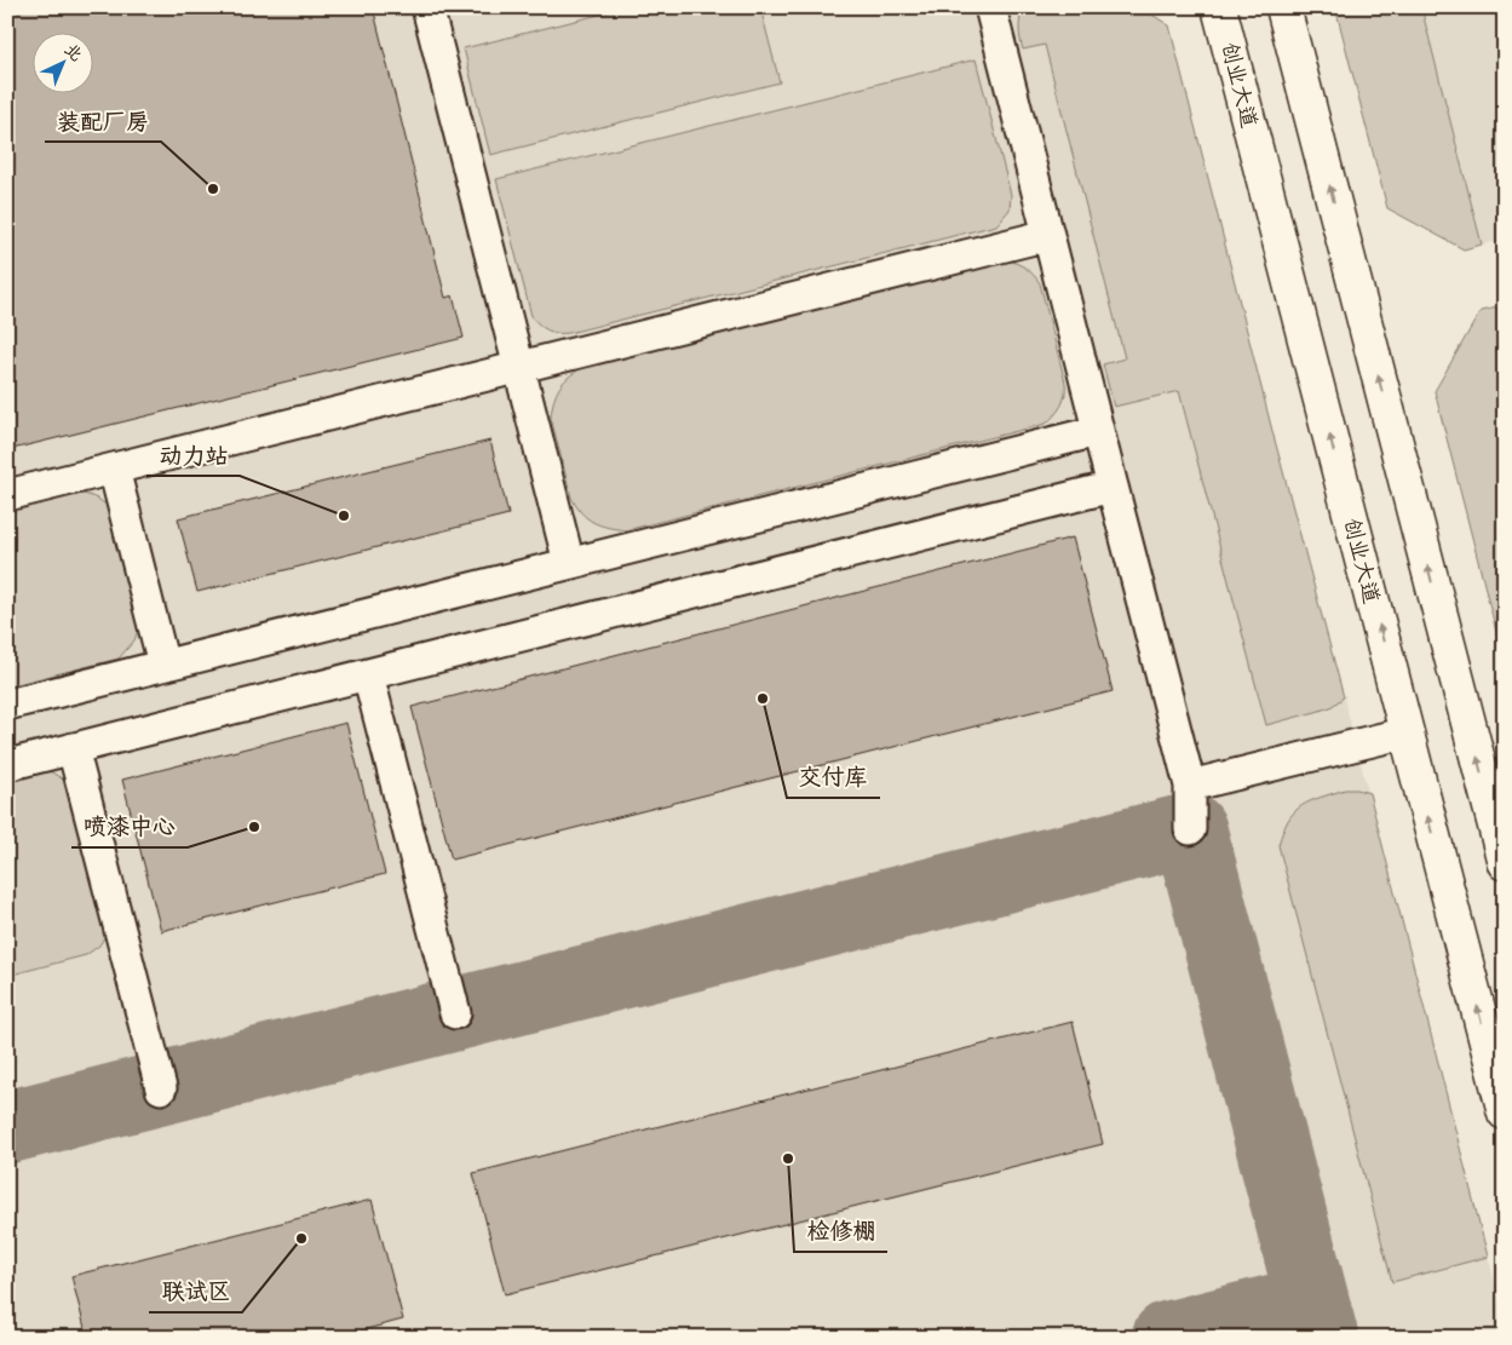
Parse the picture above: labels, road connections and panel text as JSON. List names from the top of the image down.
{
  "streets": {
    "main road": ["创业大道"]
  },
  "places": [
    "装配厂房",
    "动力站",
    "交付库",
    "喷漆中心",
    "检修棚",
    "联试区"
  ],
  "north": "top right"
}
